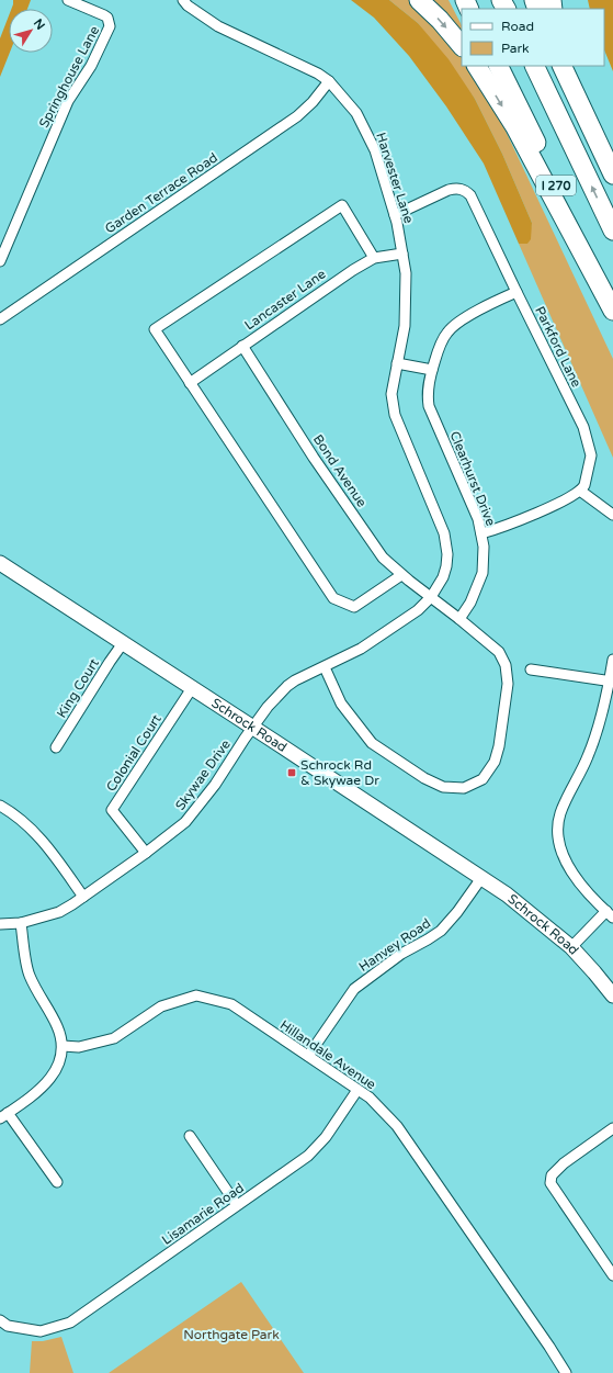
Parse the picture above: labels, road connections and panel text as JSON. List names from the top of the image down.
{
  "streets": {
    "highway": ["I 270"],
    "main road": ["Schrock Road"],
    "street": [
      "Springhouse Lane",
      "Harvester Lane",
      "Garden Terrace Road",
      "Lancaster Lane",
      "Parkford Lane",
      "Bond Avenue",
      "Clearhurst Drive",
      "King Court",
      "Colonial Court",
      "Skywae Drive",
      "Hanvey Road",
      "Hillandale Avenue",
      "Lisamarie Road"
    ]
  },
  "crossings": [
    ["Harvester Lane", "Garden Terrace Road"],
    ["Harvester Lane", "Lancaster Lane"],
    ["Harvester Lane", "Parkford Lane"],
    ["Harvester Lane", "Bond Avenue"],
    ["Harvester Lane", "Skywae Drive"],
    ["Lancaster Lane", "Bond Avenue"],
    ["Parkford Lane", "Clearhurst Drive"],
    ["Bond Avenue", "Clearhurst Drive"],
    ["Bond Avenue", "Skywae Drive"],
    ["King Court", "Schrock Road"],
    ["Schrock Road", "Colonial Court"],
    ["Schrock Road", "Skywae Drive"],
    ["Schrock Road", "Hanvey Road"],
    ["Colonial Court", "Skywae Drive"],
    ["Hanvey Road", "Hillandale Avenue"],
    ["Hillandale Avenue", "Lisamarie Road"]
  ],
  "parks": ["Northgate Park"],
  "places": {
    "transit": ["Schrock Rd & Skywae Dr"]
  },
  "legend": ["Road", "Park"],
  "north": "top right"
}
